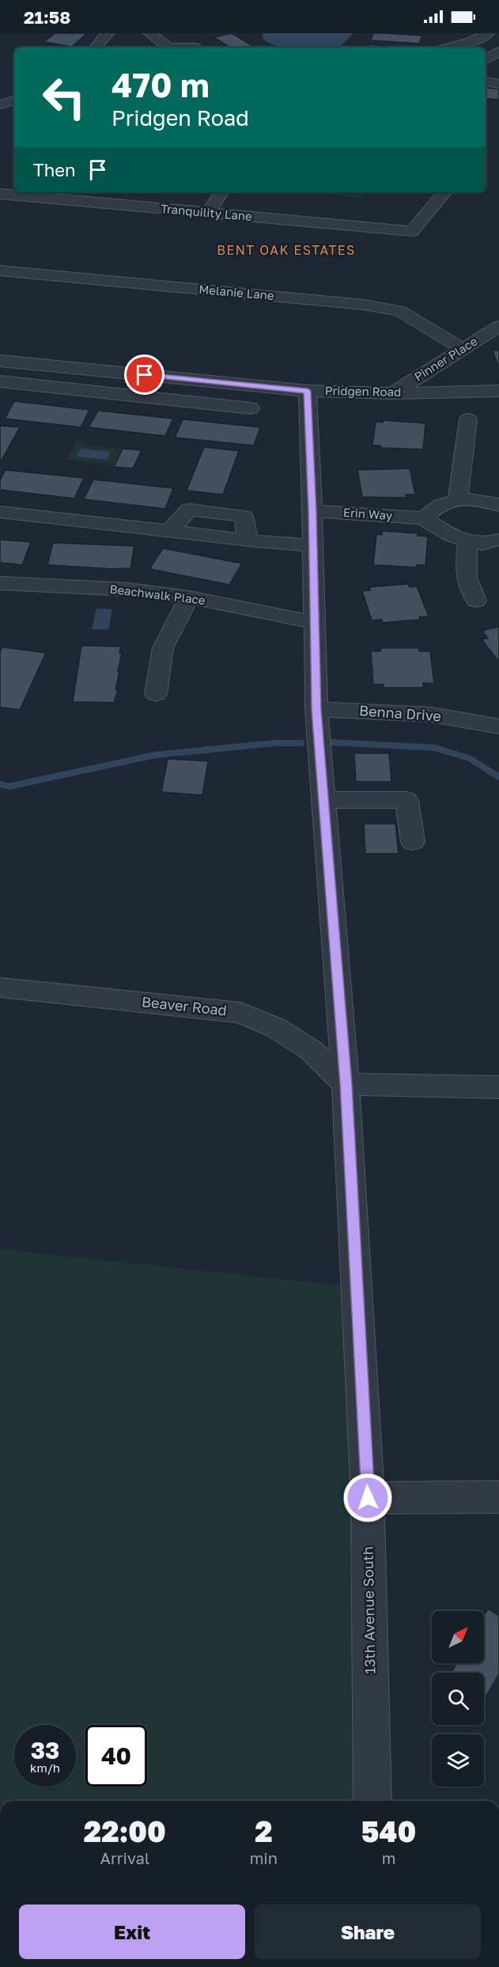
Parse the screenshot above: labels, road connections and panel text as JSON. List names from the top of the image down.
{
  "streets": {
    "street": [
      "Tranquility Lane",
      "Melanie Lane",
      "Pinner Place",
      "Pridgen Road",
      "Erin Way",
      "Beachwalk Place",
      "Benna Drive",
      "Beaver Road",
      "13th Avenue South"
    ]
  },
  "crossings": [
    ["Melanie Lane", "Pinner Place"],
    ["Pinner Place", "Pridgen Road"],
    ["Pridgen Road", "13th Avenue South"],
    ["Erin Way", "13th Avenue South"],
    ["Beachwalk Place", "13th Avenue South"],
    ["Benna Drive", "13th Avenue South"],
    ["Beaver Road", "13th Avenue South"]
  ],
  "districts": ["BENT OAK ESTATES"],
  "north": "top right",
  "page": {
    "status": "21:58",
    "turn": ["470 m", "Pridgen Road"],
    "then": "Then",
    "speed": "33 km/h",
    "limit": "40",
    "eta": [
      "22:00",
      "Arrival",
      "2",
      "min",
      "540",
      "m"
    ],
    "buttons": ["Exit", "Share"]
  }
}
